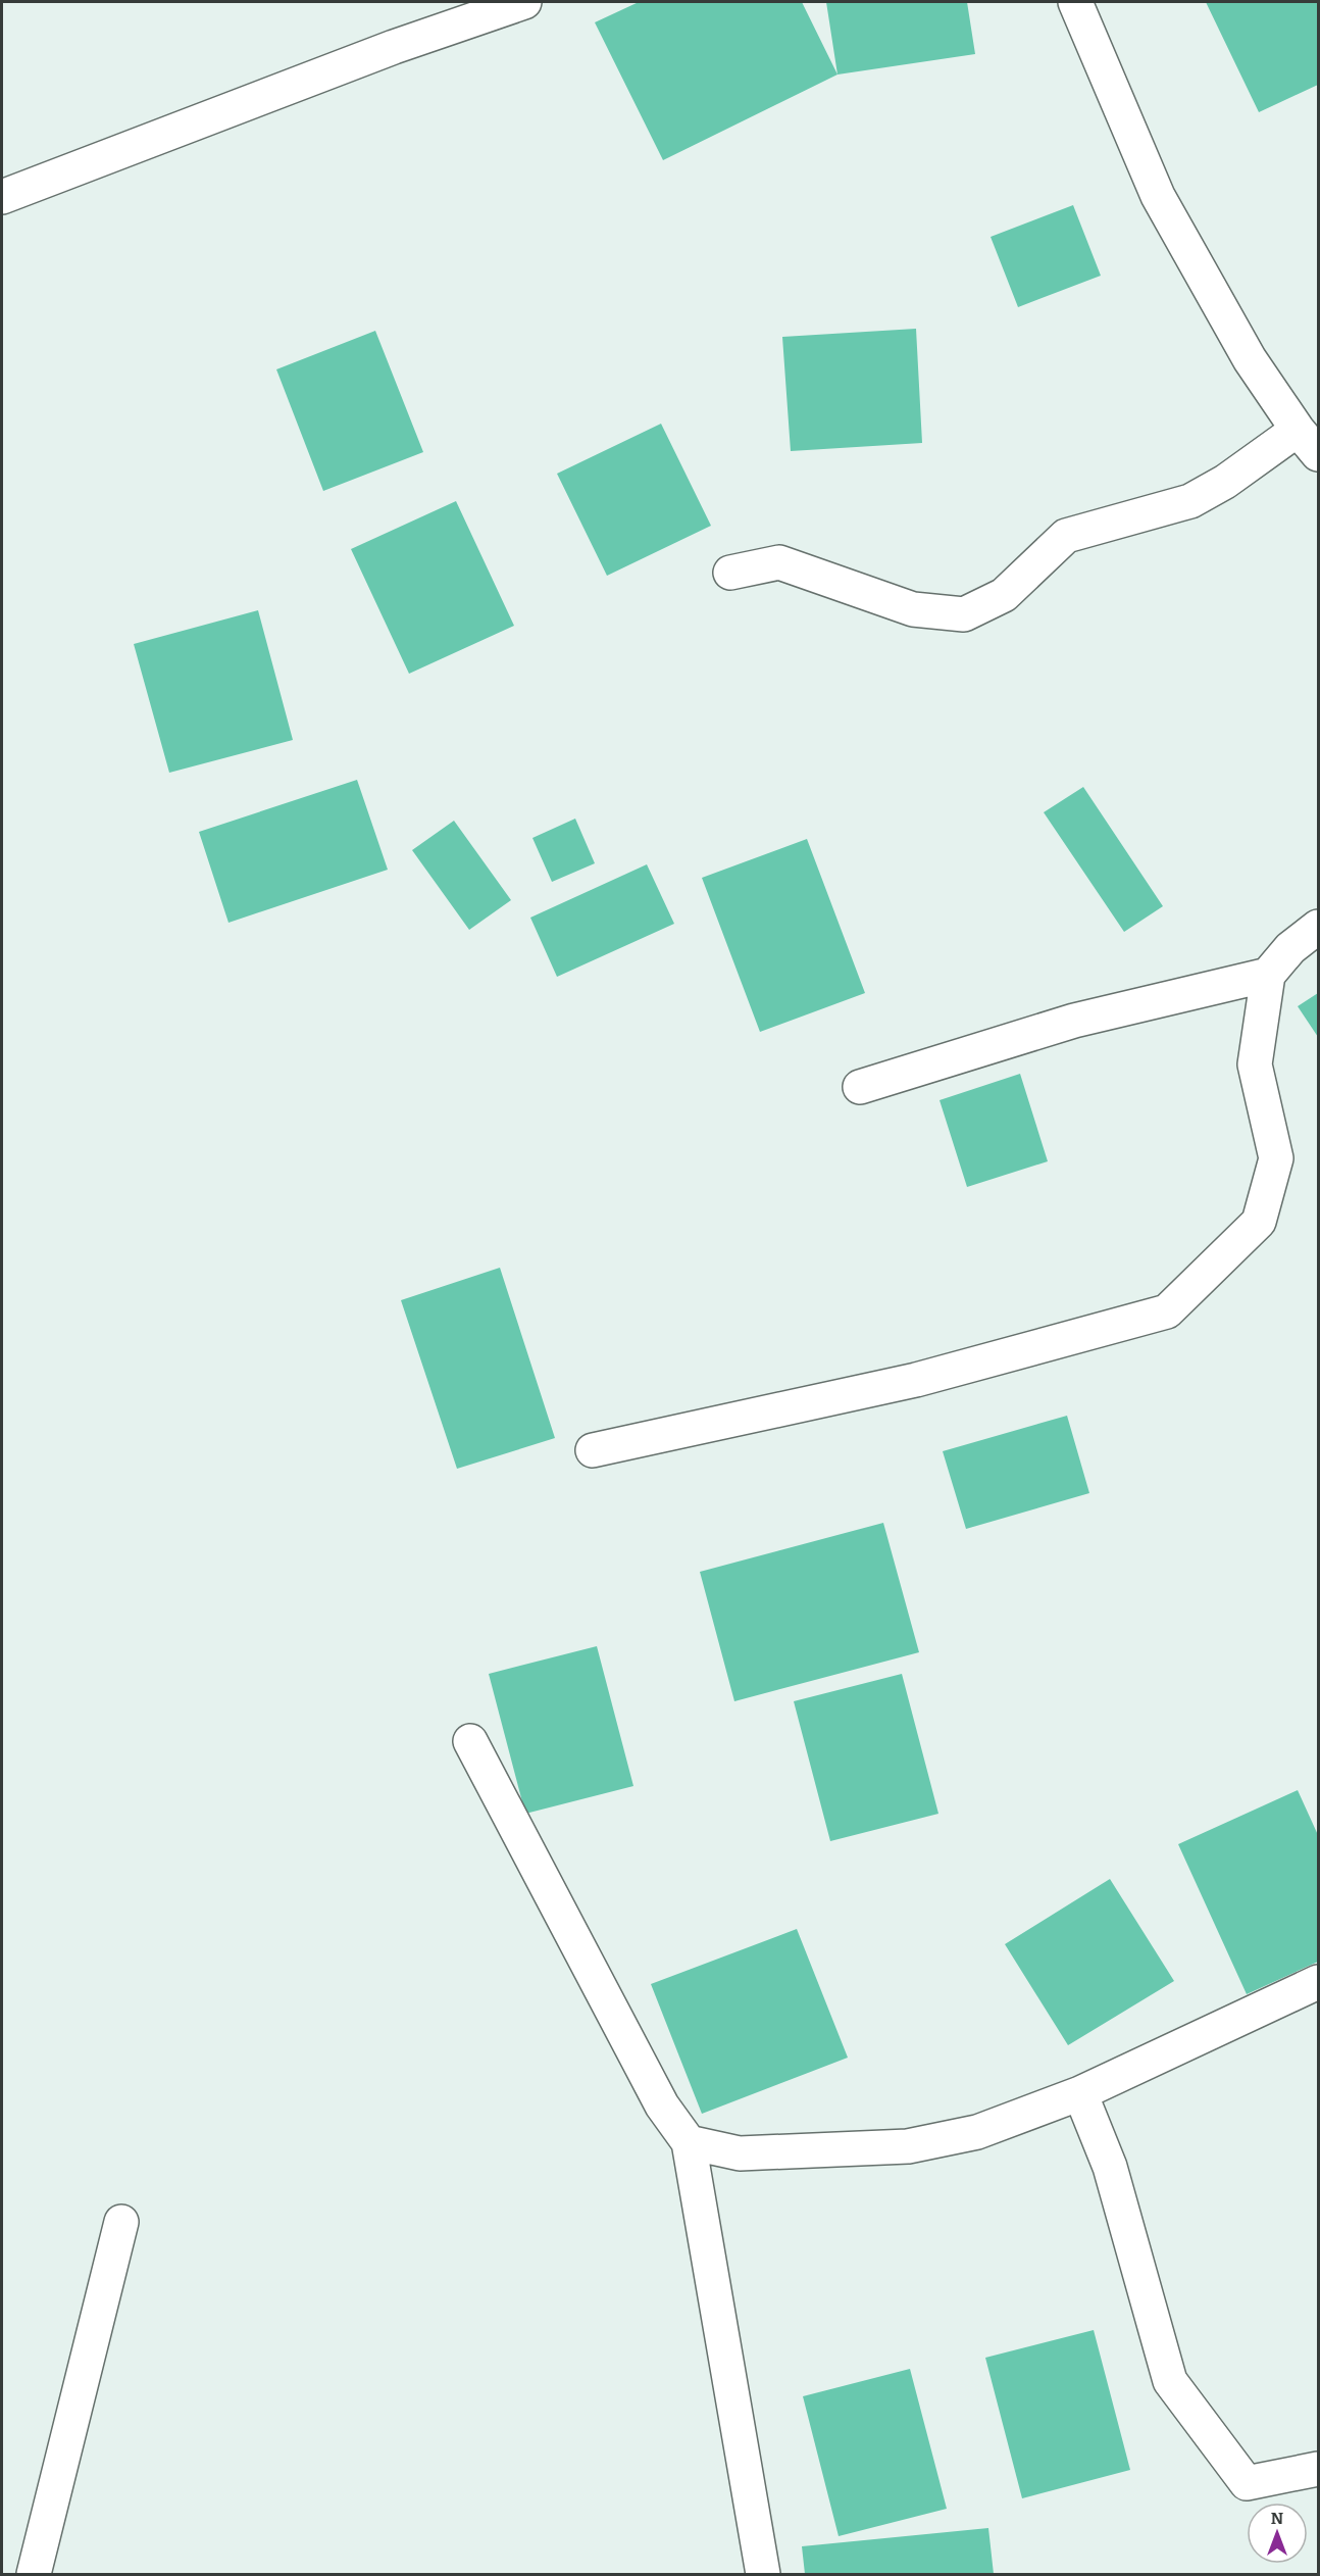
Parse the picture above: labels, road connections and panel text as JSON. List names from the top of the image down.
{
  "north": "top"
}
